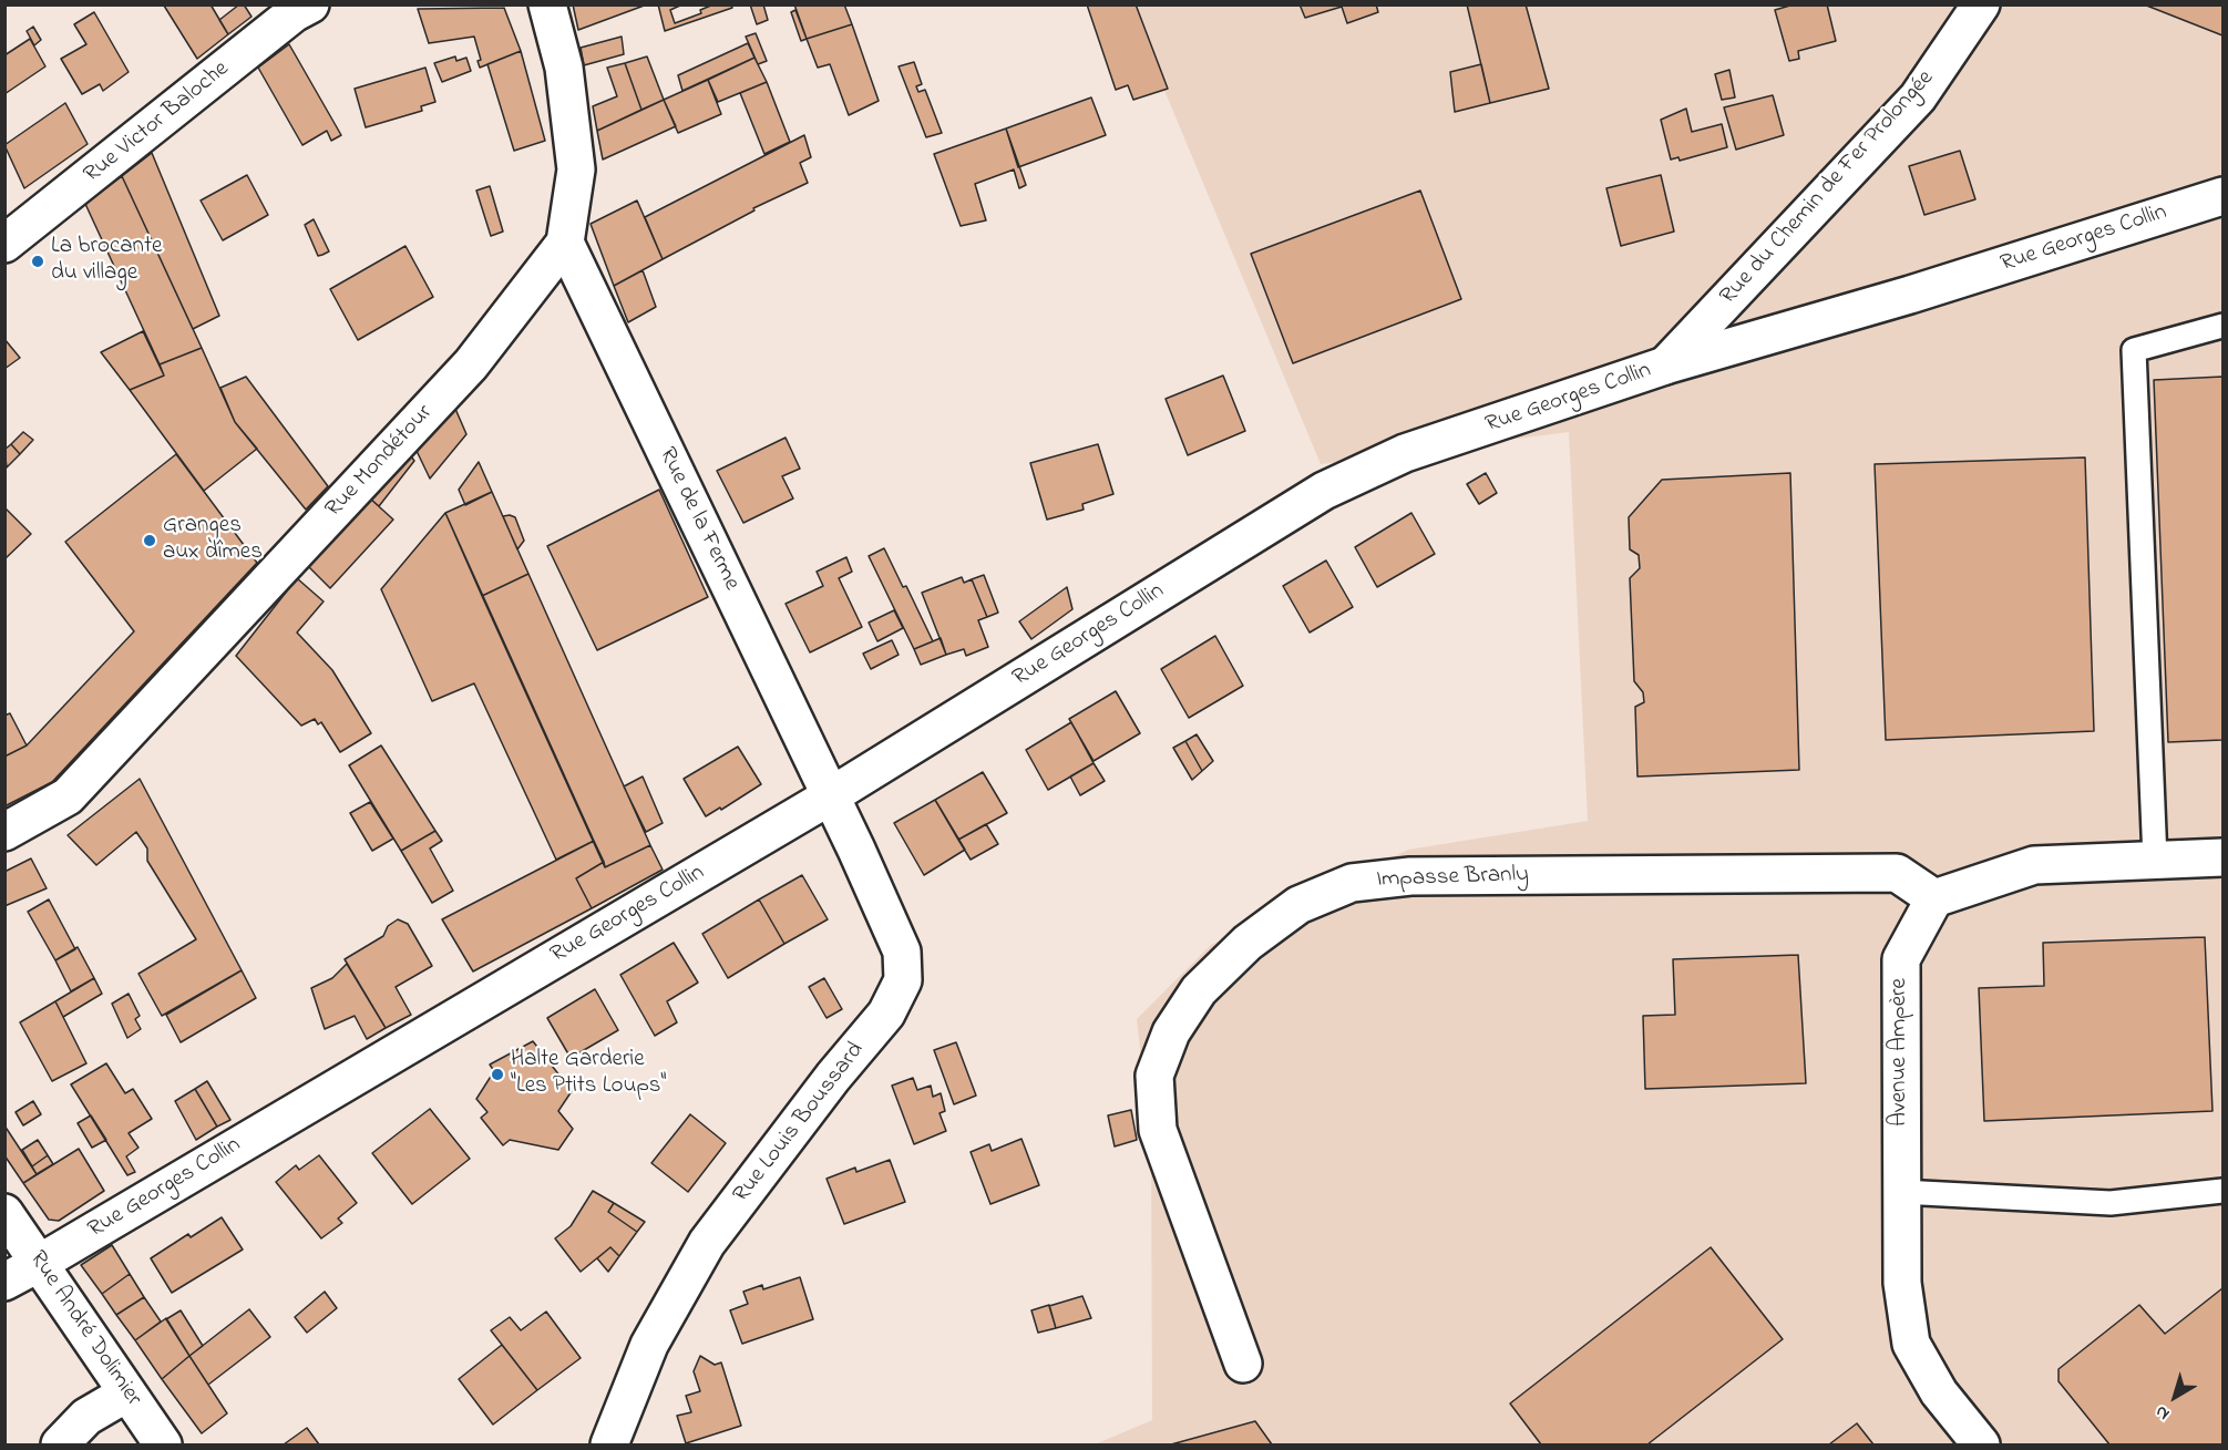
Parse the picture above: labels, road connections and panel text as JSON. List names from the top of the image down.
{
  "streets": {
    "street": [
      "Rue Victor Baloche",
      "Rue du Chemin de Fer Prolongée",
      "Rue Georges Collin",
      "Rue Mondétour",
      "Rue de la Ferme",
      "Impasse Branly",
      "Avenue Ampère",
      "Rue Louis Boussard",
      "Rue André Dolimier"
    ]
  },
  "crossings": [
    ["Rue du Chemin de Fer Prolongée", "Rue Georges Collin"],
    ["Rue Georges Collin", "Rue de la Ferme"],
    ["Rue Georges Collin", "Rue Louis Boussard"],
    ["Rue Georges Collin", "Rue André Dolimier"],
    ["Rue Mondétour", "Rue de la Ferme"],
    ["Rue de la Ferme", "Rue Louis Boussard"],
    ["Impasse Branly", "Avenue Ampère"]
  ],
  "places": ["La brocante du village", "Granges aux dîmes", "Halte Garderie \"Les Ptits Loups\""],
  "north": "bottom left"
}
